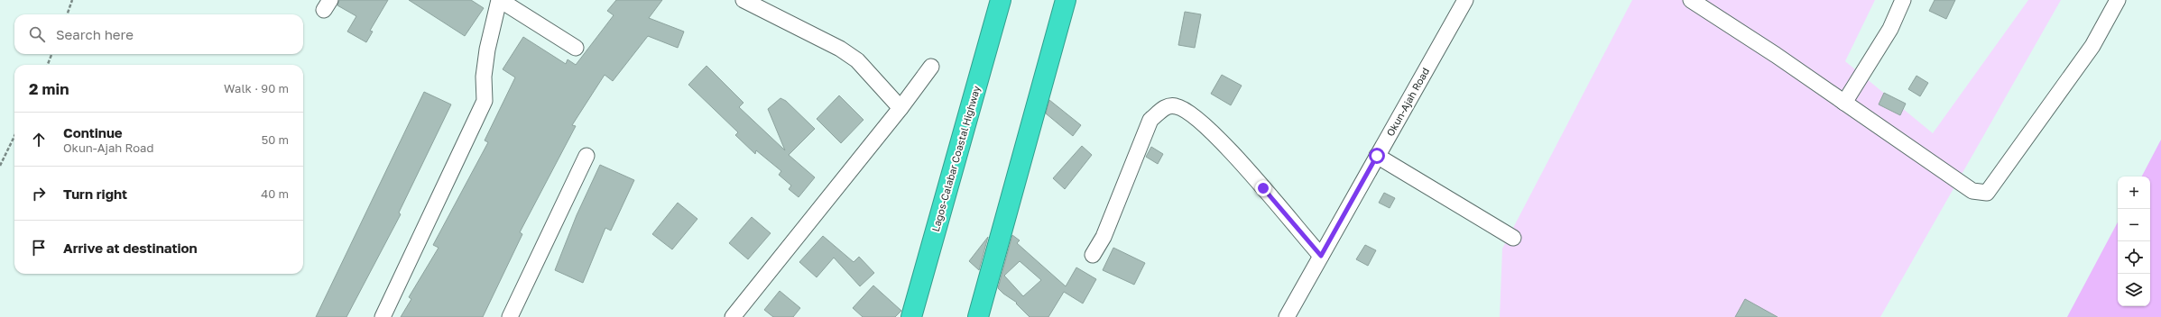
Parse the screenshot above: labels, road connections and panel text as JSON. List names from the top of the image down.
{
  "streets": {
    "highway": ["Lagos-Calabar Coastal Highway"],
    "street": ["Okun-Ajah Road"]
  },
  "page": {
    "search": "Search here",
    "heading": ["2 min", "Walk · 90 m"],
    "list": [
      ["Continue", "Okun-Ajah Road", "50 m"],
      ["Turn right", "40 m"],
      "Arrive at destination"
    ],
    "map_buttons": ["+", "−"]
  }
}
